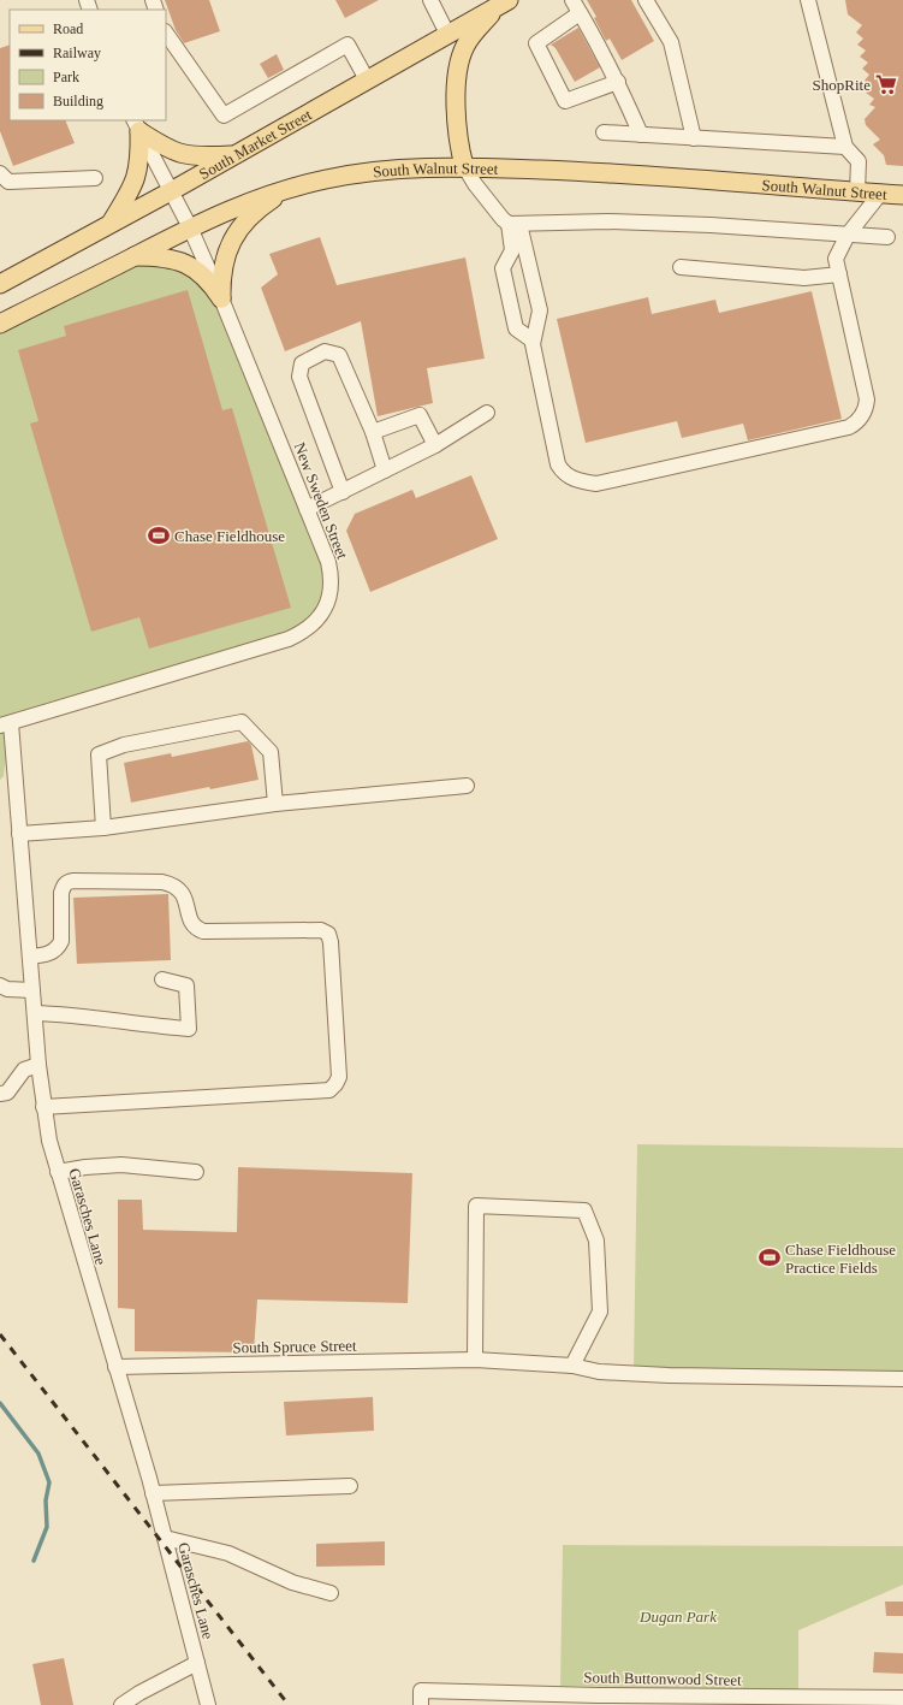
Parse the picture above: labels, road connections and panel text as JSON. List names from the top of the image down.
{
  "streets": {
    "main road": ["South Market Street", "South Walnut Street"],
    "street": [
      "New Sweden Street",
      "Garasches Lane",
      "South Spruce Street",
      "South Buttonwood Street"
    ]
  },
  "crossings": [
    ["South Market Street", "New Sweden Street"],
    ["South Walnut Street", "New Sweden Street"],
    ["New Sweden Street", "Garasches Lane"],
    ["Garasches Lane", "South Spruce Street"]
  ],
  "parks": ["Dugan Park"],
  "places": {
    "supermarket": ["ShopRite"],
    "sports": ["Chase Fieldhouse", "Chase Fieldhouse Practice Fields"]
  },
  "legend": [
    "Road",
    "Railway",
    "Park",
    "Building"
  ]
}
